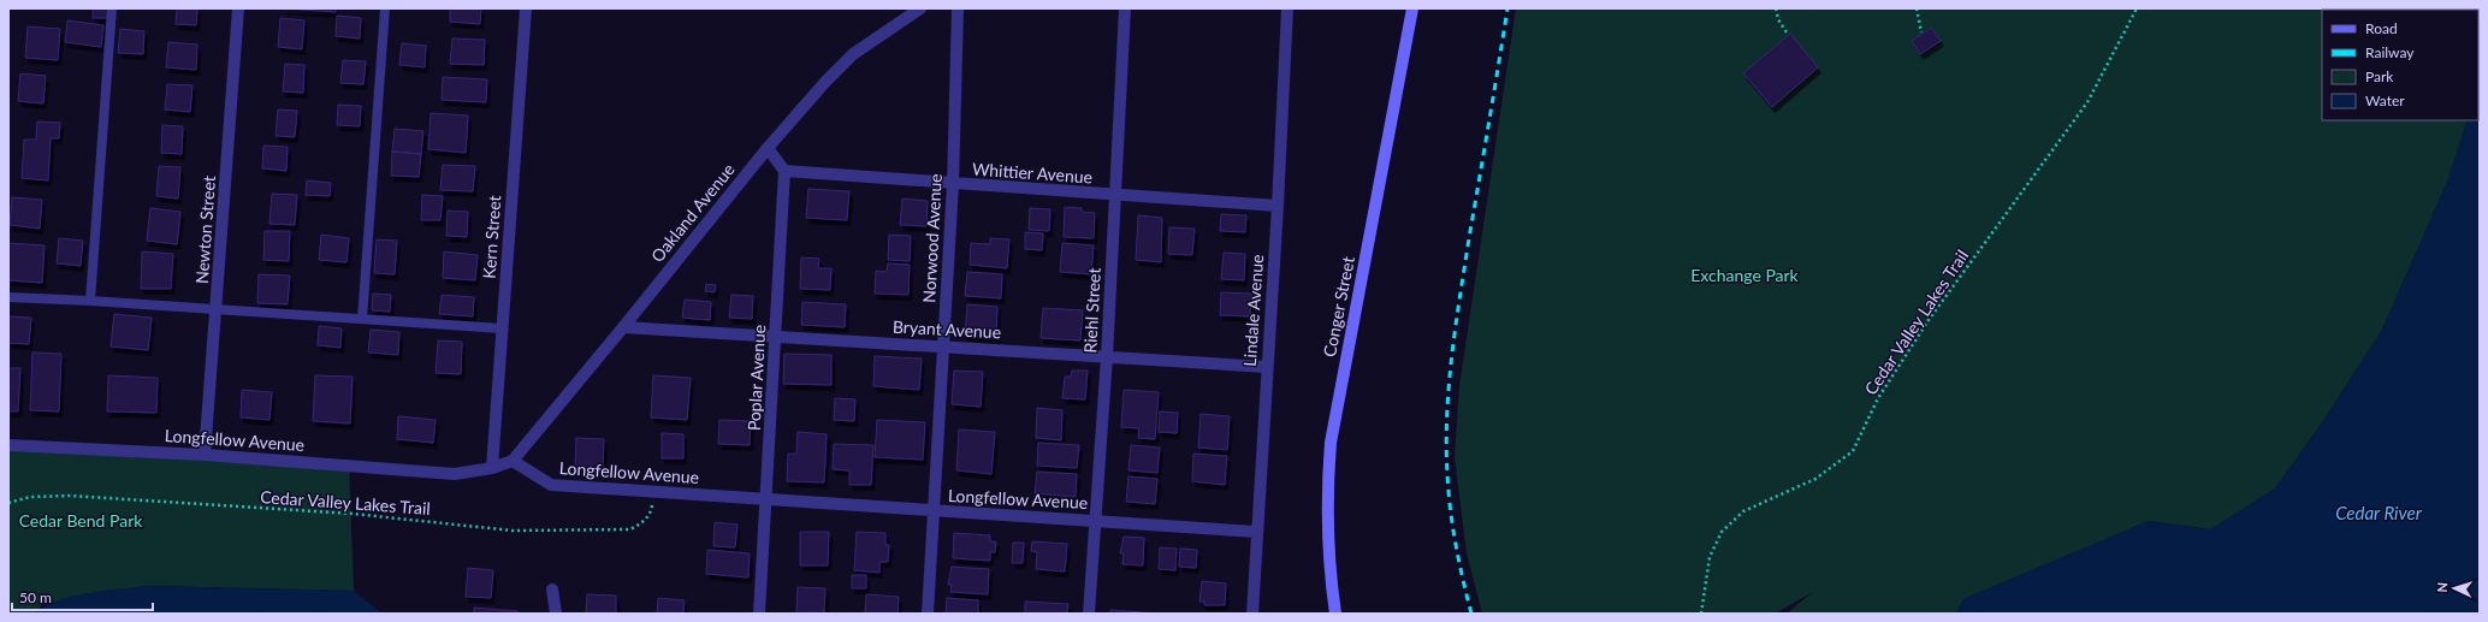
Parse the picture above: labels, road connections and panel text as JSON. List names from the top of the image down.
{
  "streets": {
    "main road": ["Conger Street"],
    "street": [
      "Whittier Avenue",
      "Oakland Avenue",
      "Newton Street",
      "Kern Street",
      "Norwood Avenue",
      "Riehl Street",
      "Lindale Avenue",
      "Bryant Avenue",
      "Poplar Avenue",
      "Longfellow Avenue"
    ],
    "path": ["Cedar Valley Lakes Trail"]
  },
  "crossings": [
    ["Whittier Avenue", "Norwood Avenue"],
    ["Whittier Avenue", "Riehl Street"],
    ["Whittier Avenue", "Lindale Avenue"],
    ["Whittier Avenue", "Poplar Avenue"],
    ["Oakland Avenue", "Bryant Avenue"],
    ["Oakland Avenue", "Longfellow Avenue"],
    ["Newton Street", "Longfellow Avenue"],
    ["Kern Street", "Longfellow Avenue"],
    ["Norwood Avenue", "Bryant Avenue"],
    ["Norwood Avenue", "Longfellow Avenue"],
    ["Riehl Street", "Bryant Avenue"],
    ["Riehl Street", "Longfellow Avenue"],
    ["Lindale Avenue", "Bryant Avenue"],
    ["Lindale Avenue", "Longfellow Avenue"],
    ["Cedar Valley Lakes Trail", "Longfellow Avenue"],
    ["Bryant Avenue", "Poplar Avenue"],
    ["Poplar Avenue", "Longfellow Avenue"]
  ],
  "water": ["Cedar River"],
  "parks": ["Exchange Park", "Cedar Bend Park"],
  "legend": [
    "Road",
    "Railway",
    "Park",
    "Water"
  ],
  "scale_bar": "50 m",
  "north": "left"
}
